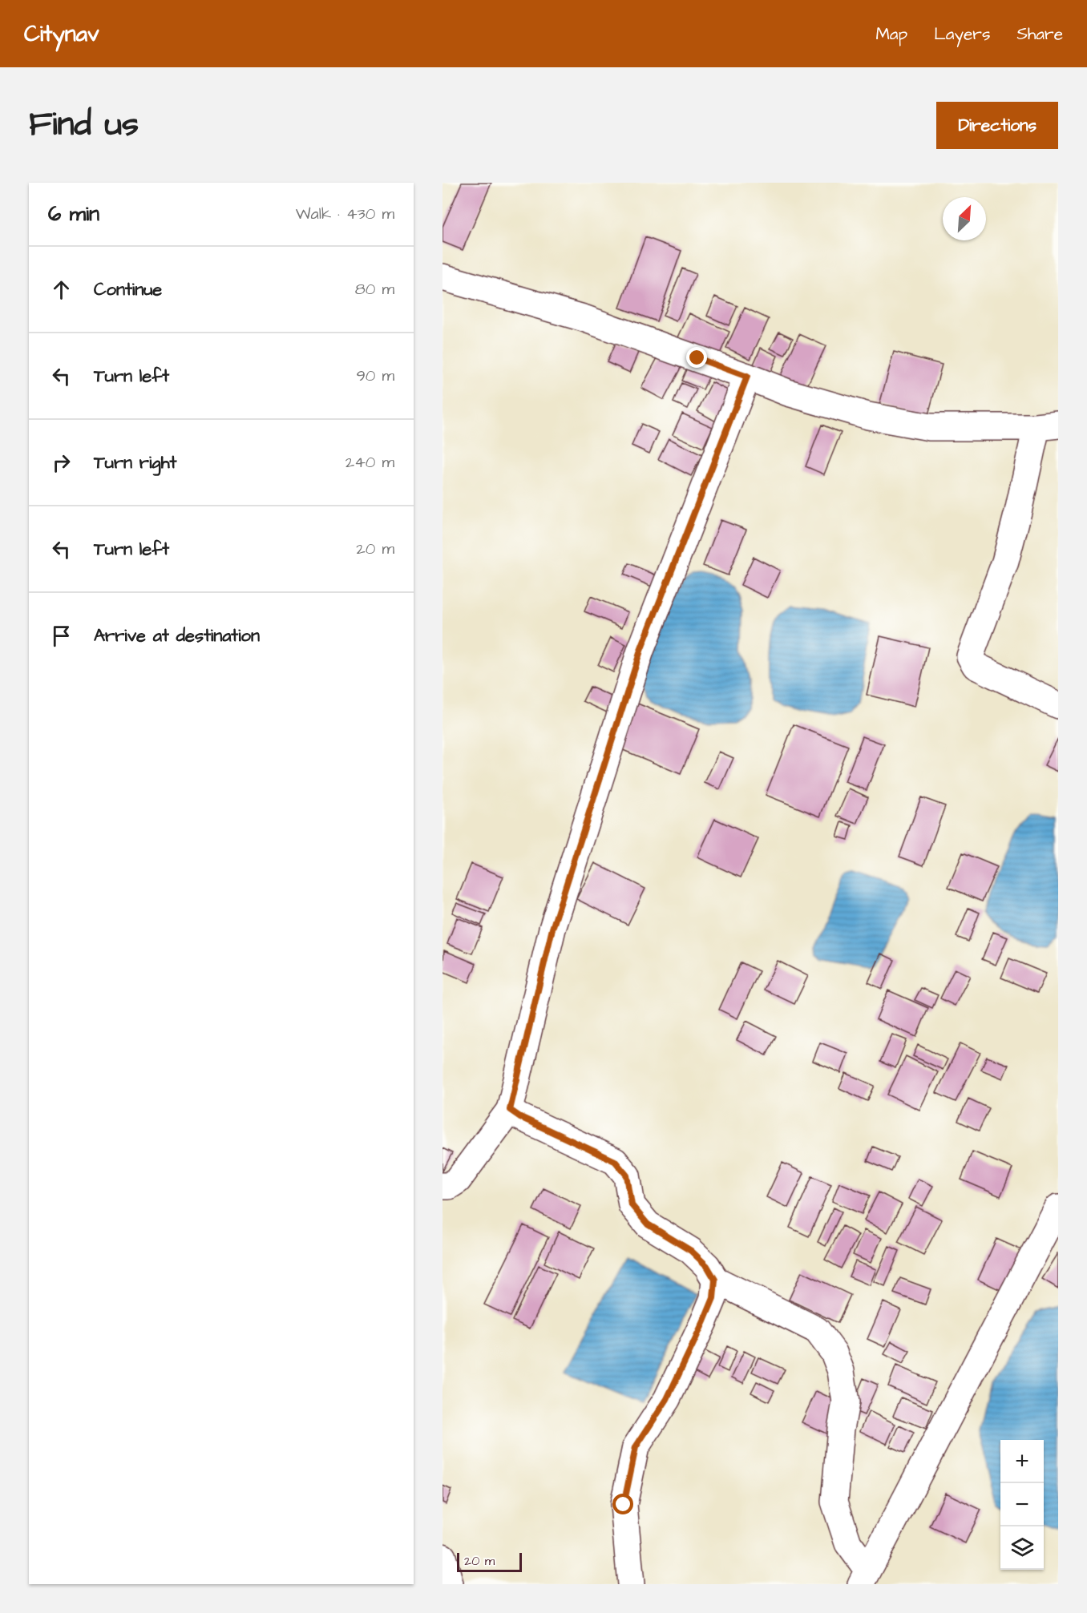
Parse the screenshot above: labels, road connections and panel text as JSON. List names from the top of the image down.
{
  "scale_bar": "20 m",
  "north": "top right",
  "page": {
    "header": "Citynav",
    "nav": ["Map", "Layers", "Share"],
    "title": "Find us",
    "buttons": "Directions",
    "heading": ["6 min", "Walk · 430 m"],
    "list": [
      ["Continue", "80 m"],
      ["Turn left", "90 m"],
      ["Turn right", "240 m"],
      ["Turn left", "20 m"],
      "Arrive at destination"
    ],
    "map_buttons": ["+", "−"],
    "scale": "20 m"
  }
}
